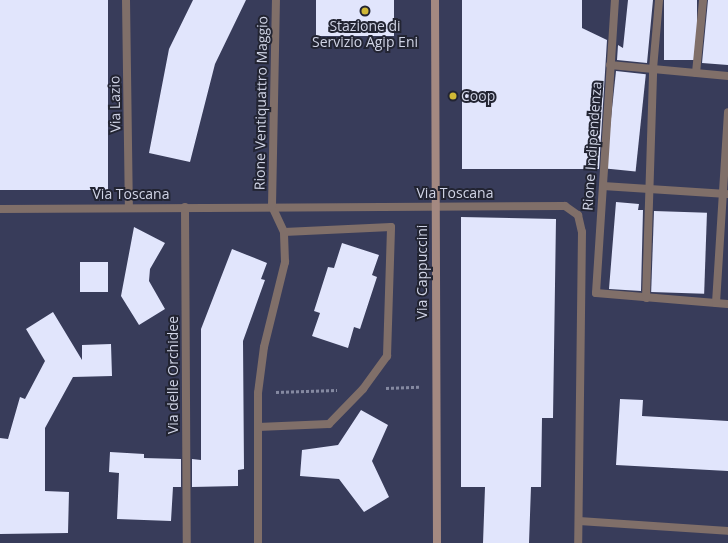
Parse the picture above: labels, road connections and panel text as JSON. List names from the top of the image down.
{
  "streets": {
    "street": [
      "Rione Ventiquattro Maggio",
      "Via Lazio",
      "Rione Indipendenza",
      "Via Toscana",
      "Via Cappuccini",
      "Via delle Orchidee"
    ]
  },
  "crossings": [
    ["Rione Ventiquattro Maggio", "Via Toscana"],
    ["Via Lazio", "Via Toscana"],
    ["Via Toscana", "Via Cappuccini"],
    ["Via Toscana", "Via delle Orchidee"]
  ],
  "places": ["Stazione di Servizio Agip Eni", "Coop"]
}
